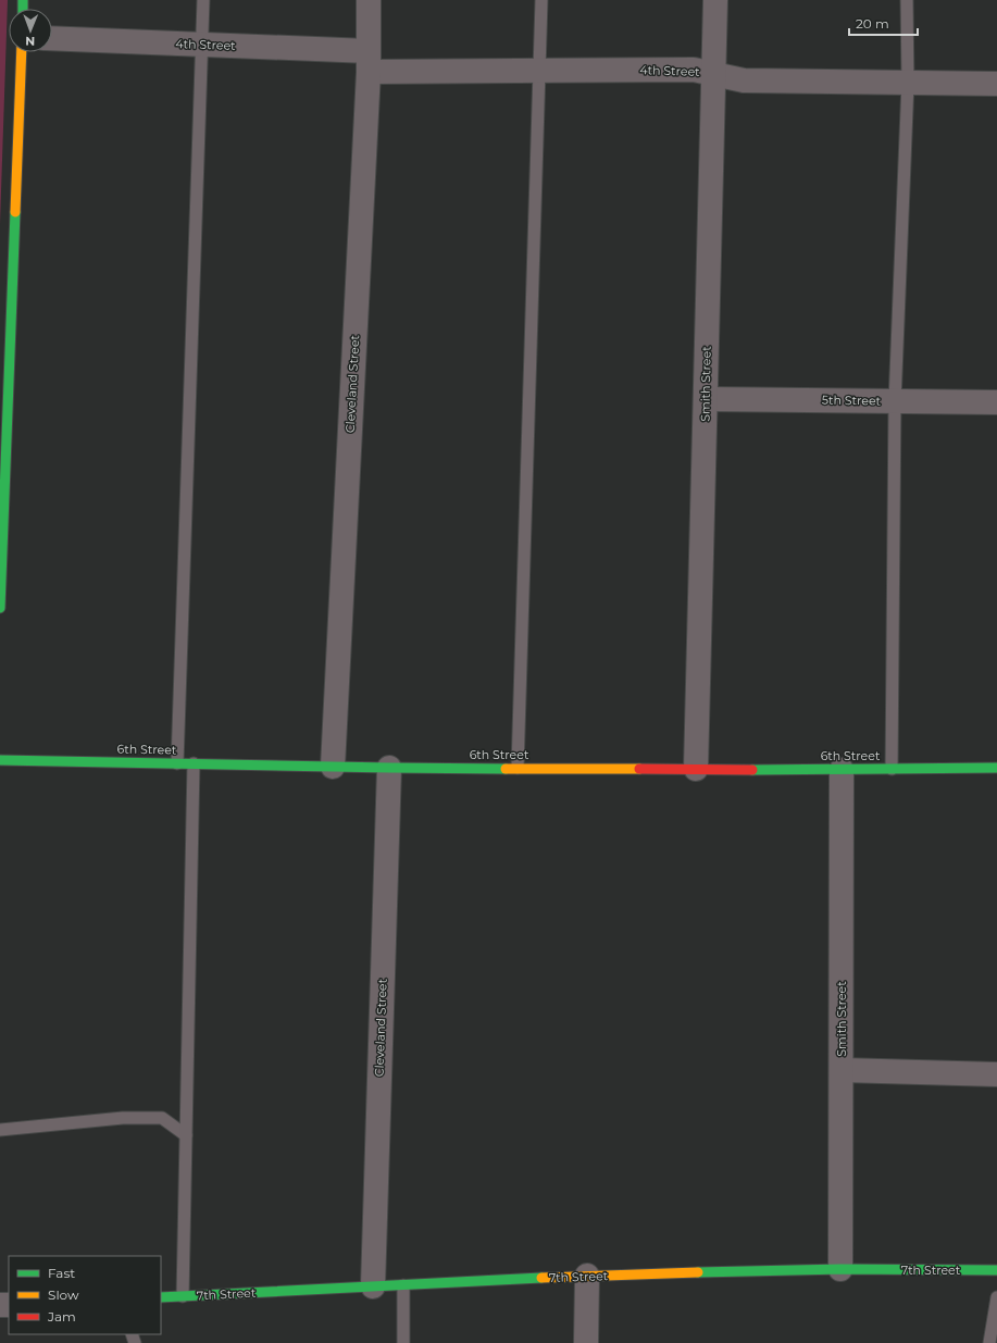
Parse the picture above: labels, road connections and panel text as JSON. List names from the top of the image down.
{
  "streets": {
    "street": [
      "4th Street",
      "Cleveland Street",
      "Smith Street",
      "5th Street",
      "6th Street",
      "7th Street"
    ]
  },
  "crossings": [
    ["4th Street", "Cleveland Street"],
    ["4th Street", "Smith Street"],
    ["Cleveland Street", "6th Street"],
    ["Cleveland Street", "7th Street"],
    ["Smith Street", "5th Street"],
    ["Smith Street", "6th Street"],
    ["Smith Street", "7th Street"]
  ],
  "legend": ["Fast", "Slow", "Jam"],
  "scale_bar": "20 m",
  "north": "bottom"
}
